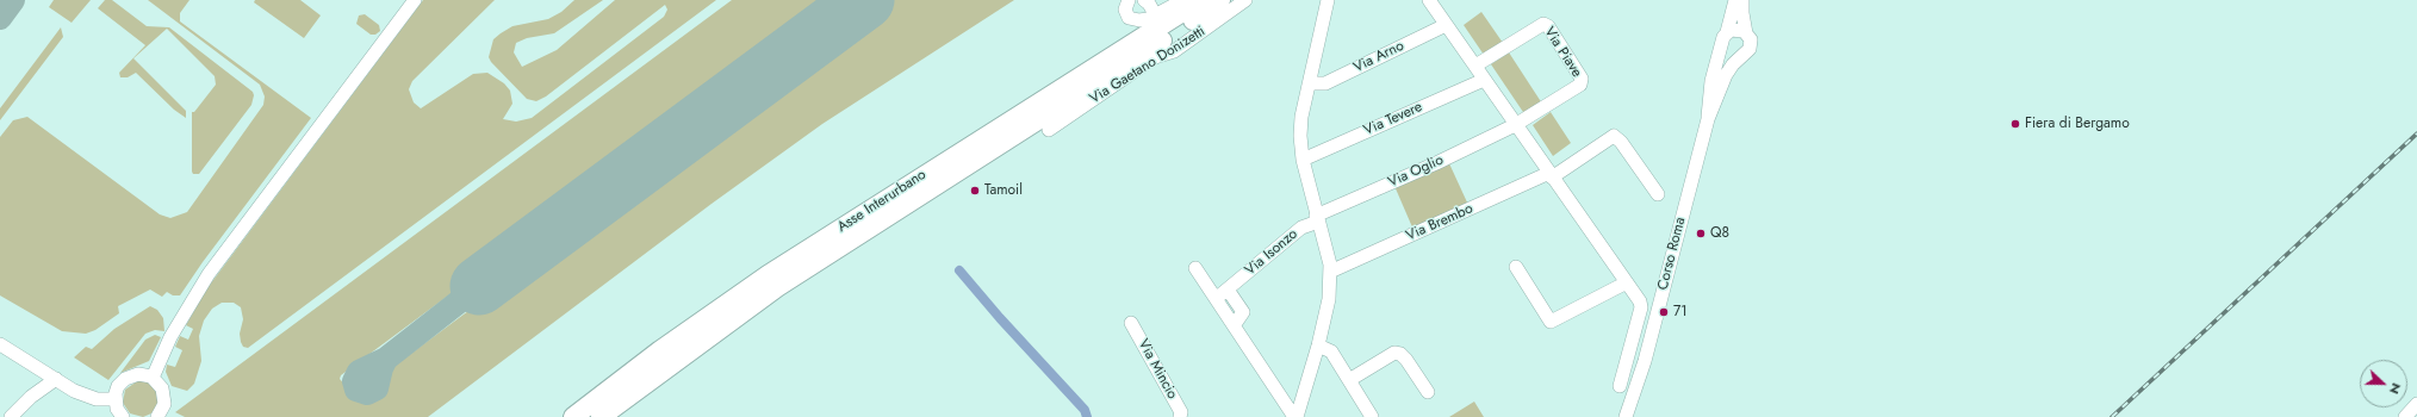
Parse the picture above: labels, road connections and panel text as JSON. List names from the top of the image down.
{
  "streets": {
    "highway": ["Asse Interurbano"],
    "street": [
      "Via Piave",
      "Via Arno",
      "Via Gaetano Donizetti",
      "Via Tevere",
      "Via Oglio",
      "Via Brembo",
      "Via Isonzo",
      "Corso Roma",
      "Via Mincio"
    ]
  },
  "crossings": [
    ["Via Piave", "Via Oglio"],
    ["Via Oglio", "Via Isonzo"]
  ],
  "places": [
    "Fiera di Bergamo",
    "Tamoil",
    "Q8",
    "71"
  ],
  "north": "right"
}
